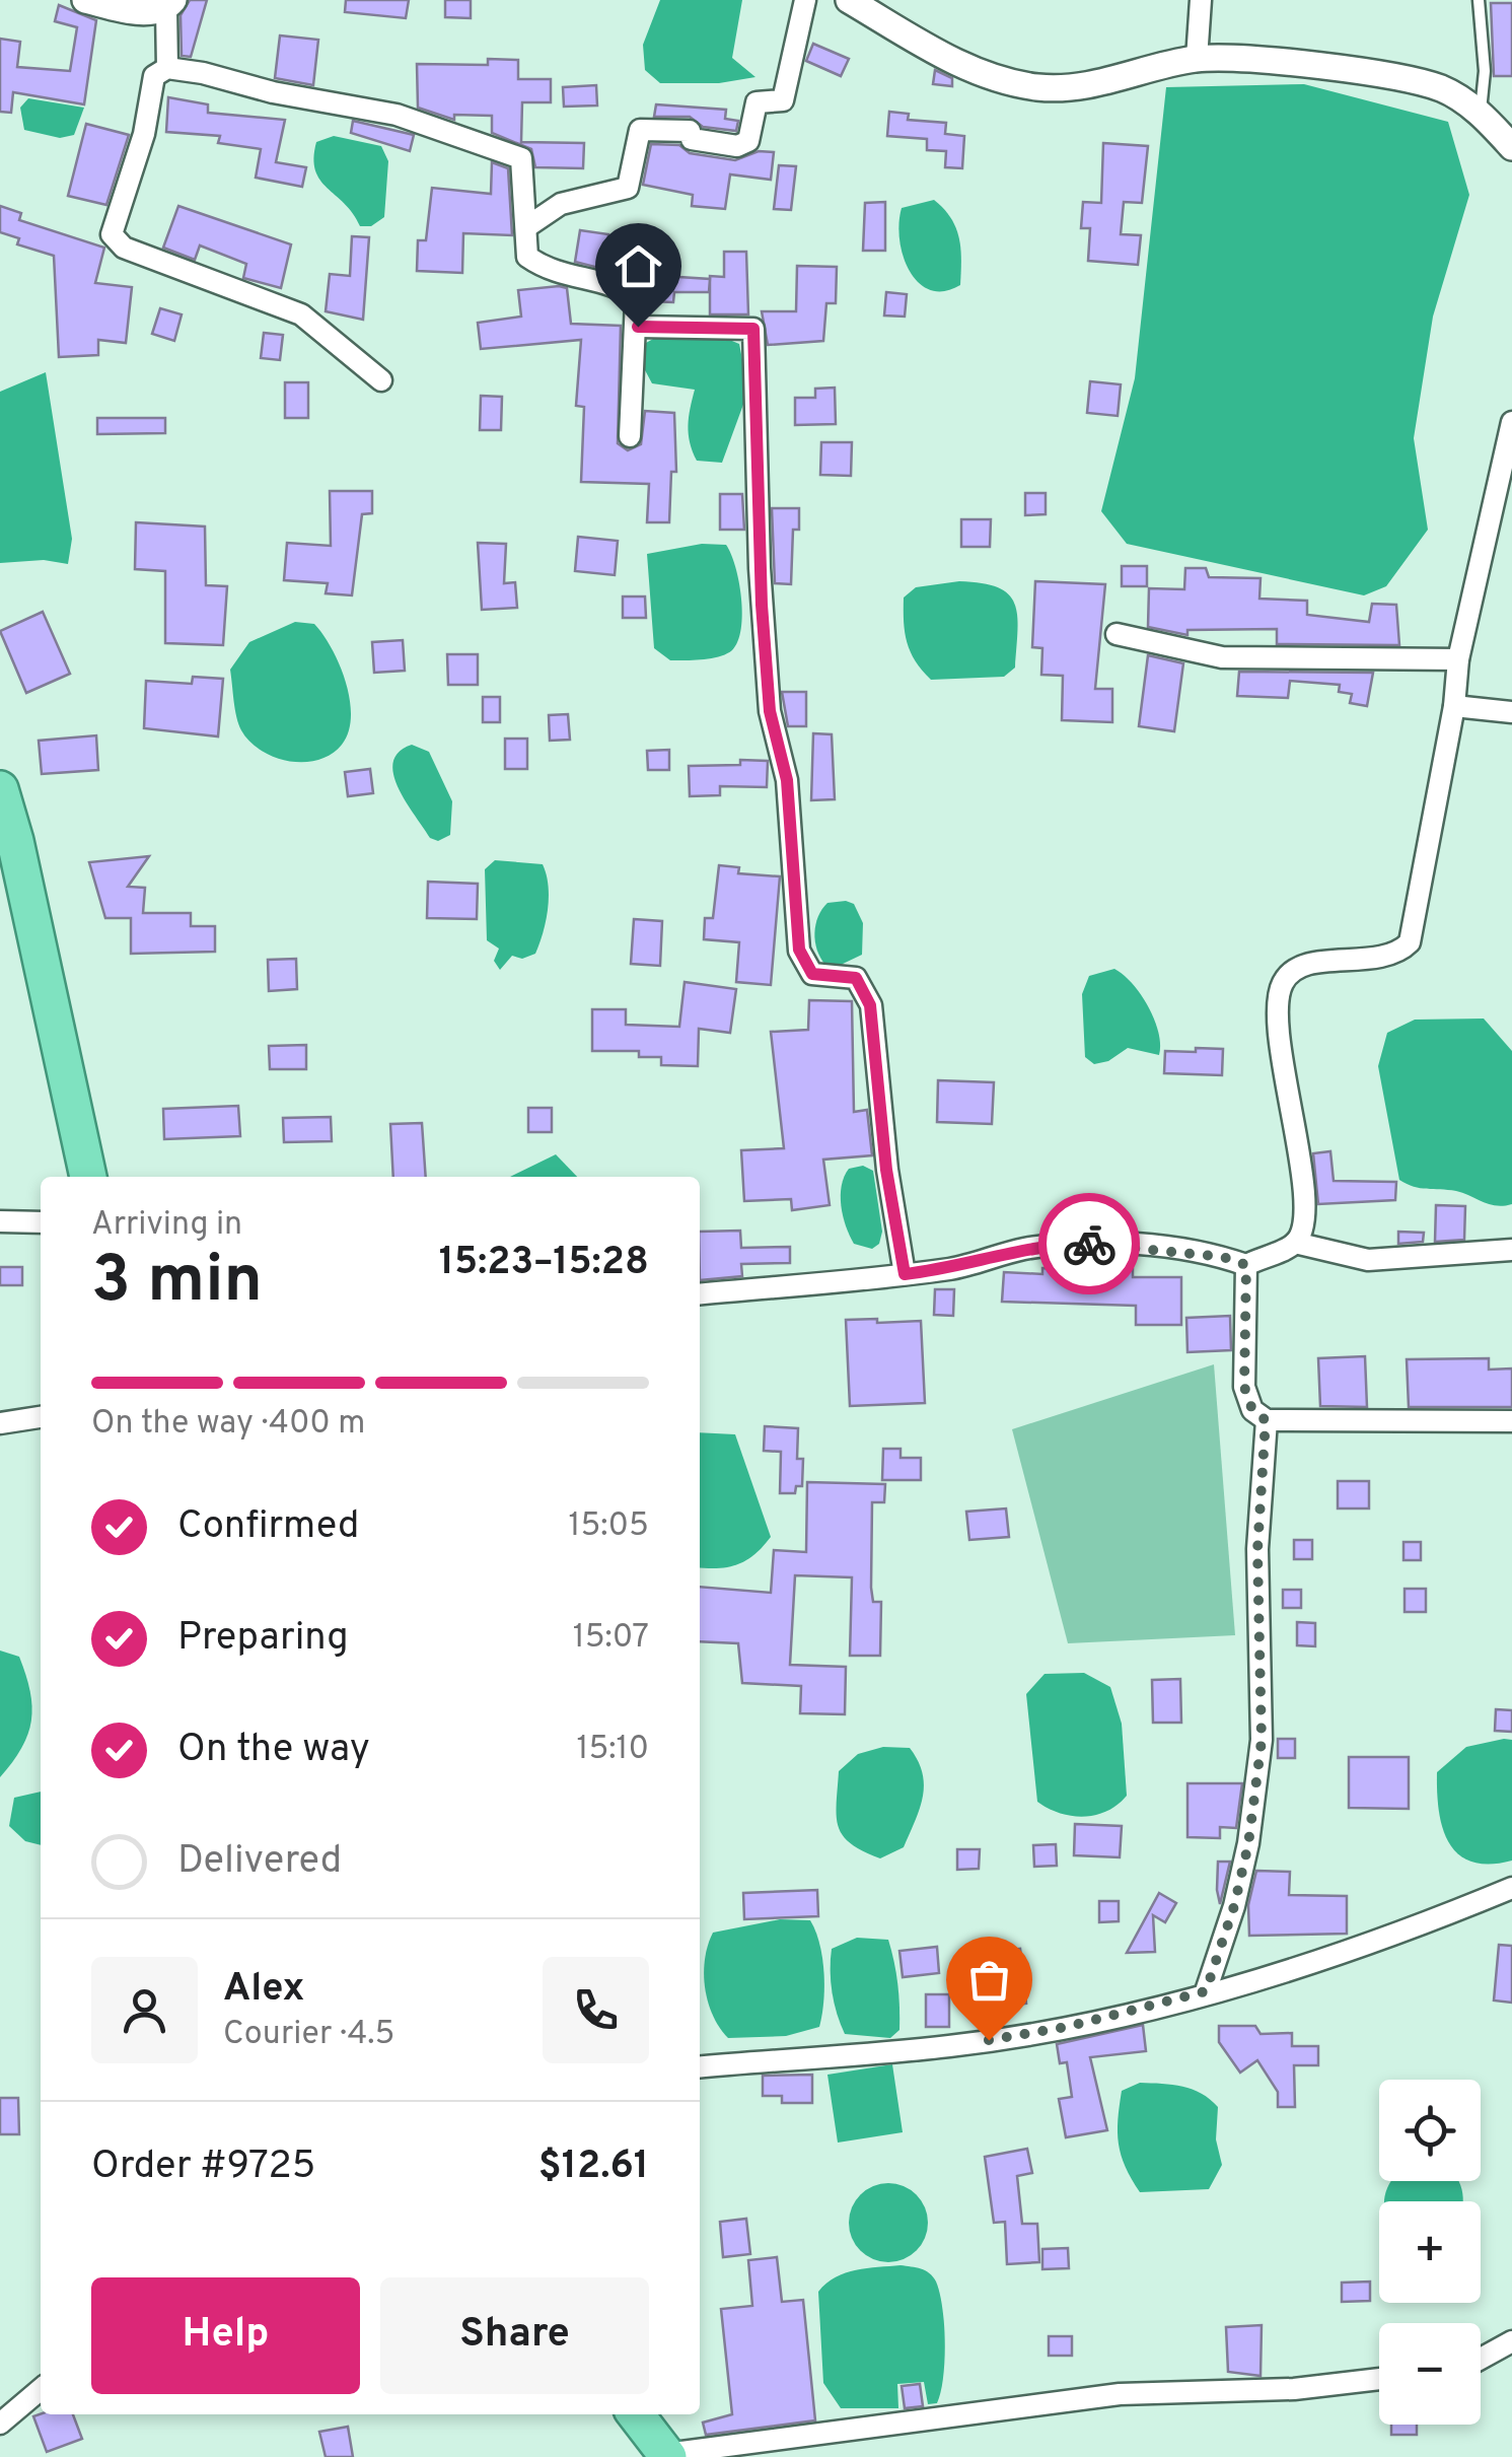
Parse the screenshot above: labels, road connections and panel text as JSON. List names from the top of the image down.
{
  "page": {
    "heading": ["3 min", "Arriving in", "15:23–15:28"],
    "panel": [
      "Alex",
      "Courier · 4.5",
      "Order #9725",
      "$12.61"
    ],
    "bar": "On the way · 400 m",
    "list": [
      ["Confirmed", "15:05"],
      ["Preparing", "15:07"],
      ["On the way", "15:10"],
      "Delivered"
    ],
    "map_buttons": ["+", "−"],
    "buttons": ["Help", "Share"]
  }
}
